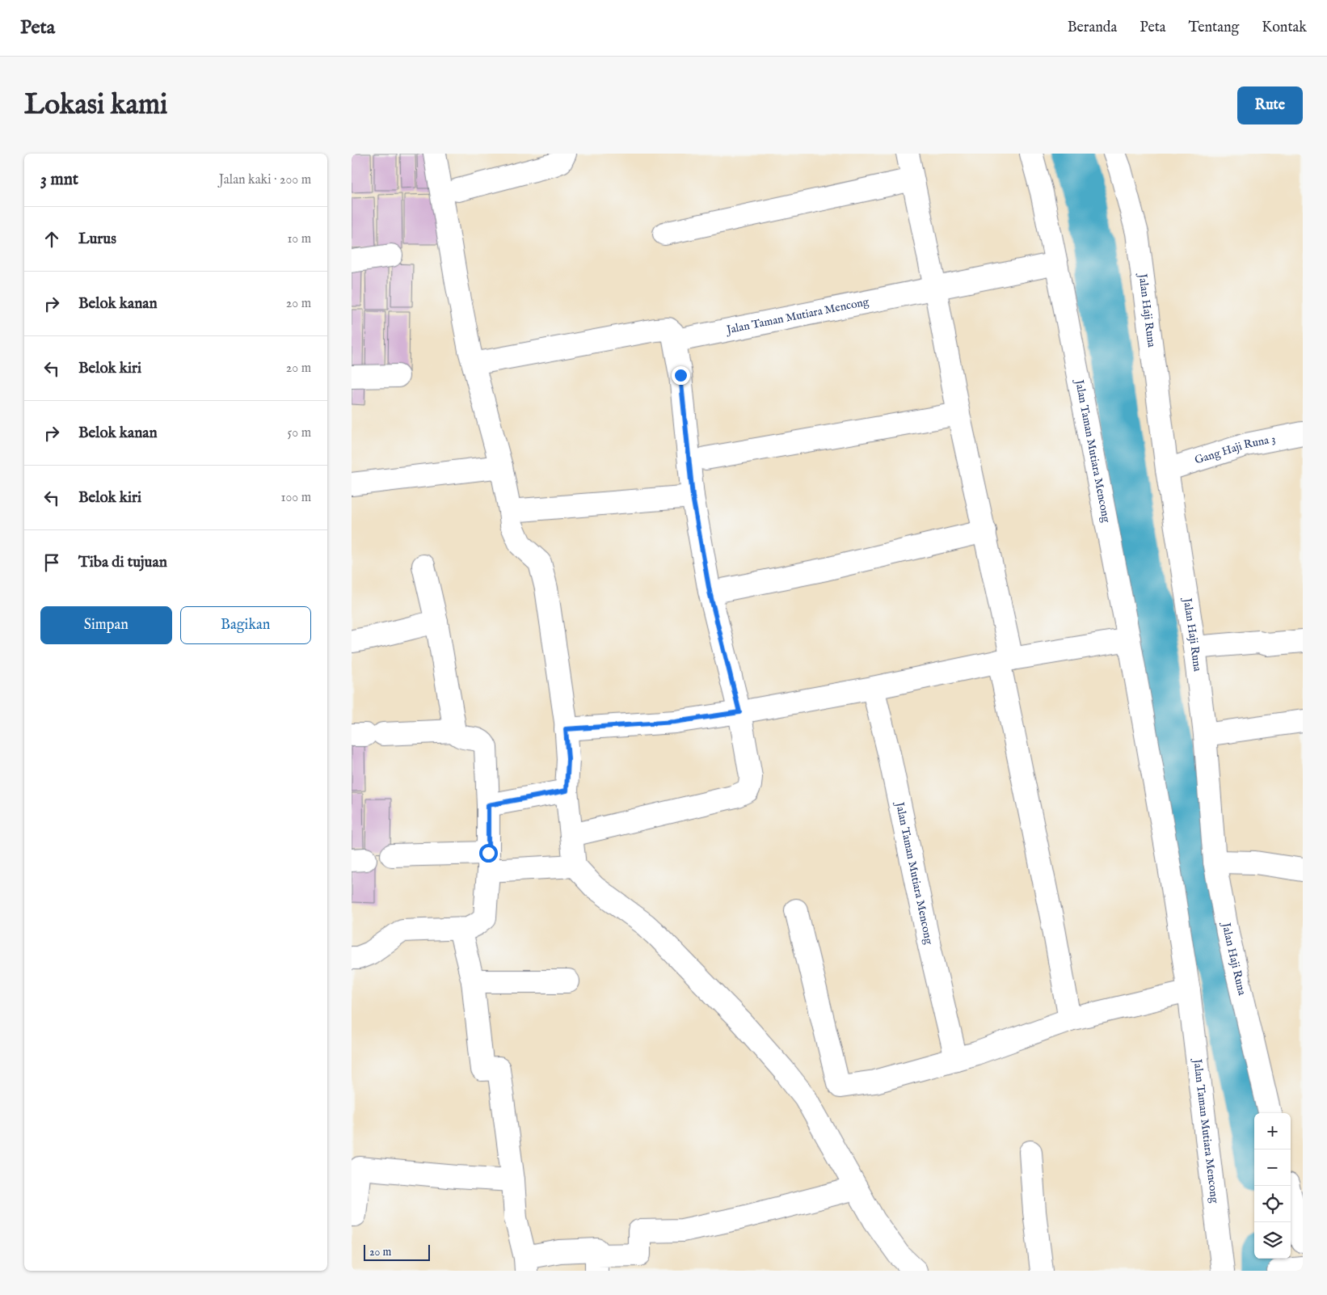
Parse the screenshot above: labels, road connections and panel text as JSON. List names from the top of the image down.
{
  "streets": {
    "street": ["Jalan Haji Runa", "Jalan Taman Mutiara Mencong", "Gang Haji Runa 3"]
  },
  "crossings": [
    ["Jalan Haji Runa", "Gang Haji Runa 3"]
  ],
  "scale_bar": "20 m",
  "page": {
    "header": "Peta",
    "nav": [
      "Beranda",
      "Peta",
      "Tentang",
      "Kontak"
    ],
    "buttons": [
      "Rute",
      ["Simpan", "Bagikan"]
    ],
    "title": "Lokasi kami",
    "heading": ["3 mnt", "Jalan kaki · 200 m"],
    "list": [
      ["Lurus", "10 m"],
      ["Belok kanan", "20 m"],
      ["Belok kiri", "20 m"],
      ["Belok kanan", "50 m"],
      ["Belok kiri", "100 m"],
      "Tiba di tujuan"
    ],
    "map_buttons": ["+", "−"],
    "scale": "20 m"
  }
}
